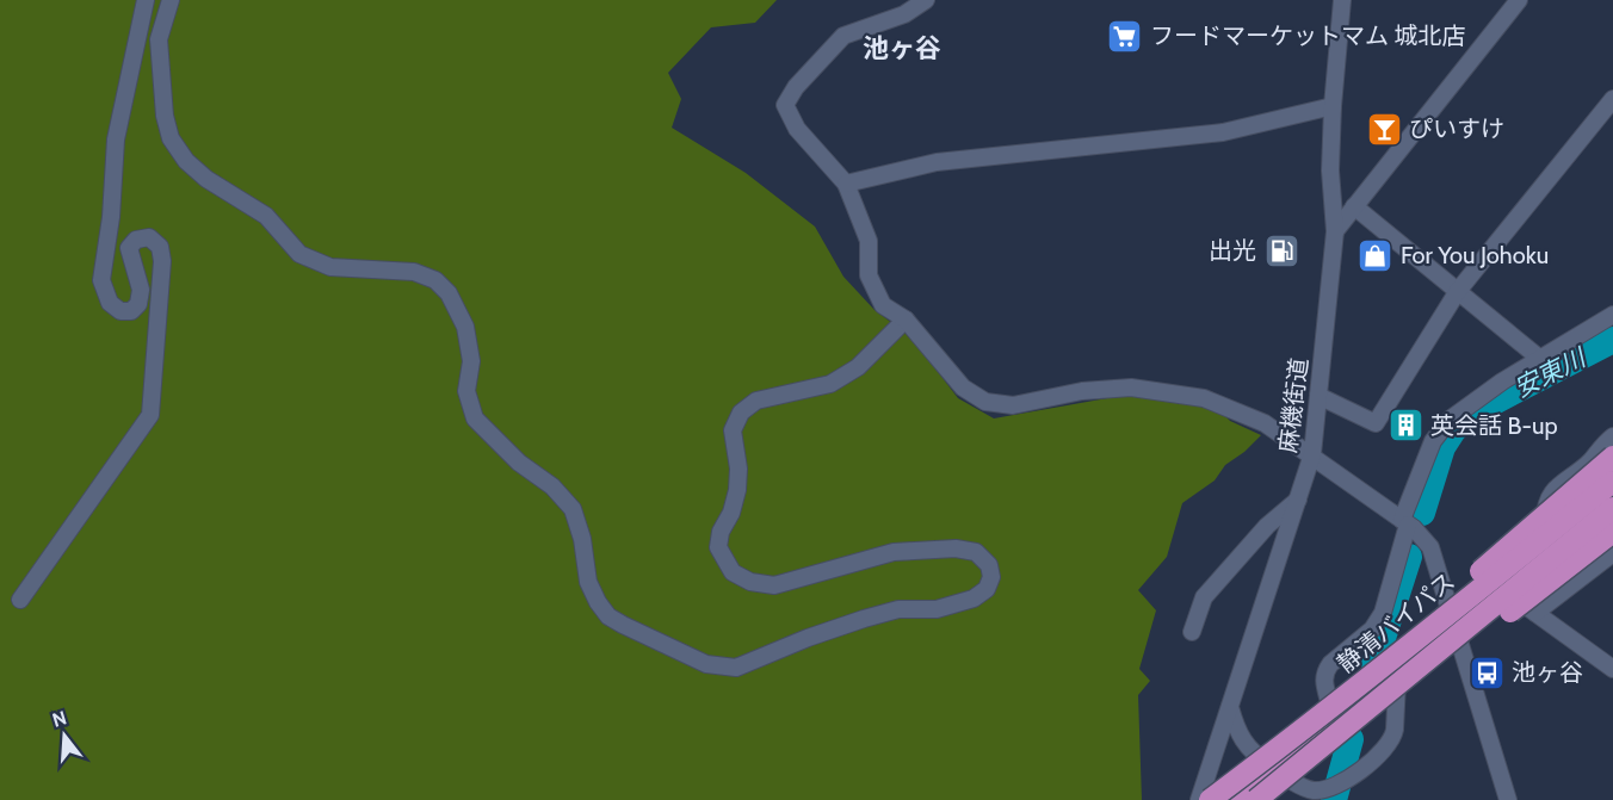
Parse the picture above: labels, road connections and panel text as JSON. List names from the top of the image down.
{
  "streets": {
    "highway": ["静清バイパス"],
    "street": ["麻機街道"]
  },
  "districts": ["池ヶ谷"],
  "water": ["安東川"],
  "places": {
    "supermarket": ["フードマーケットマム 城北店"],
    "bar": ["ぴいすけ"],
    "fuel station": ["出光"],
    "shop": ["For You Johoku"],
    "building": ["英会話 B-up"],
    "bus stop": ["池ヶ谷"]
  },
  "north": "top"
}
